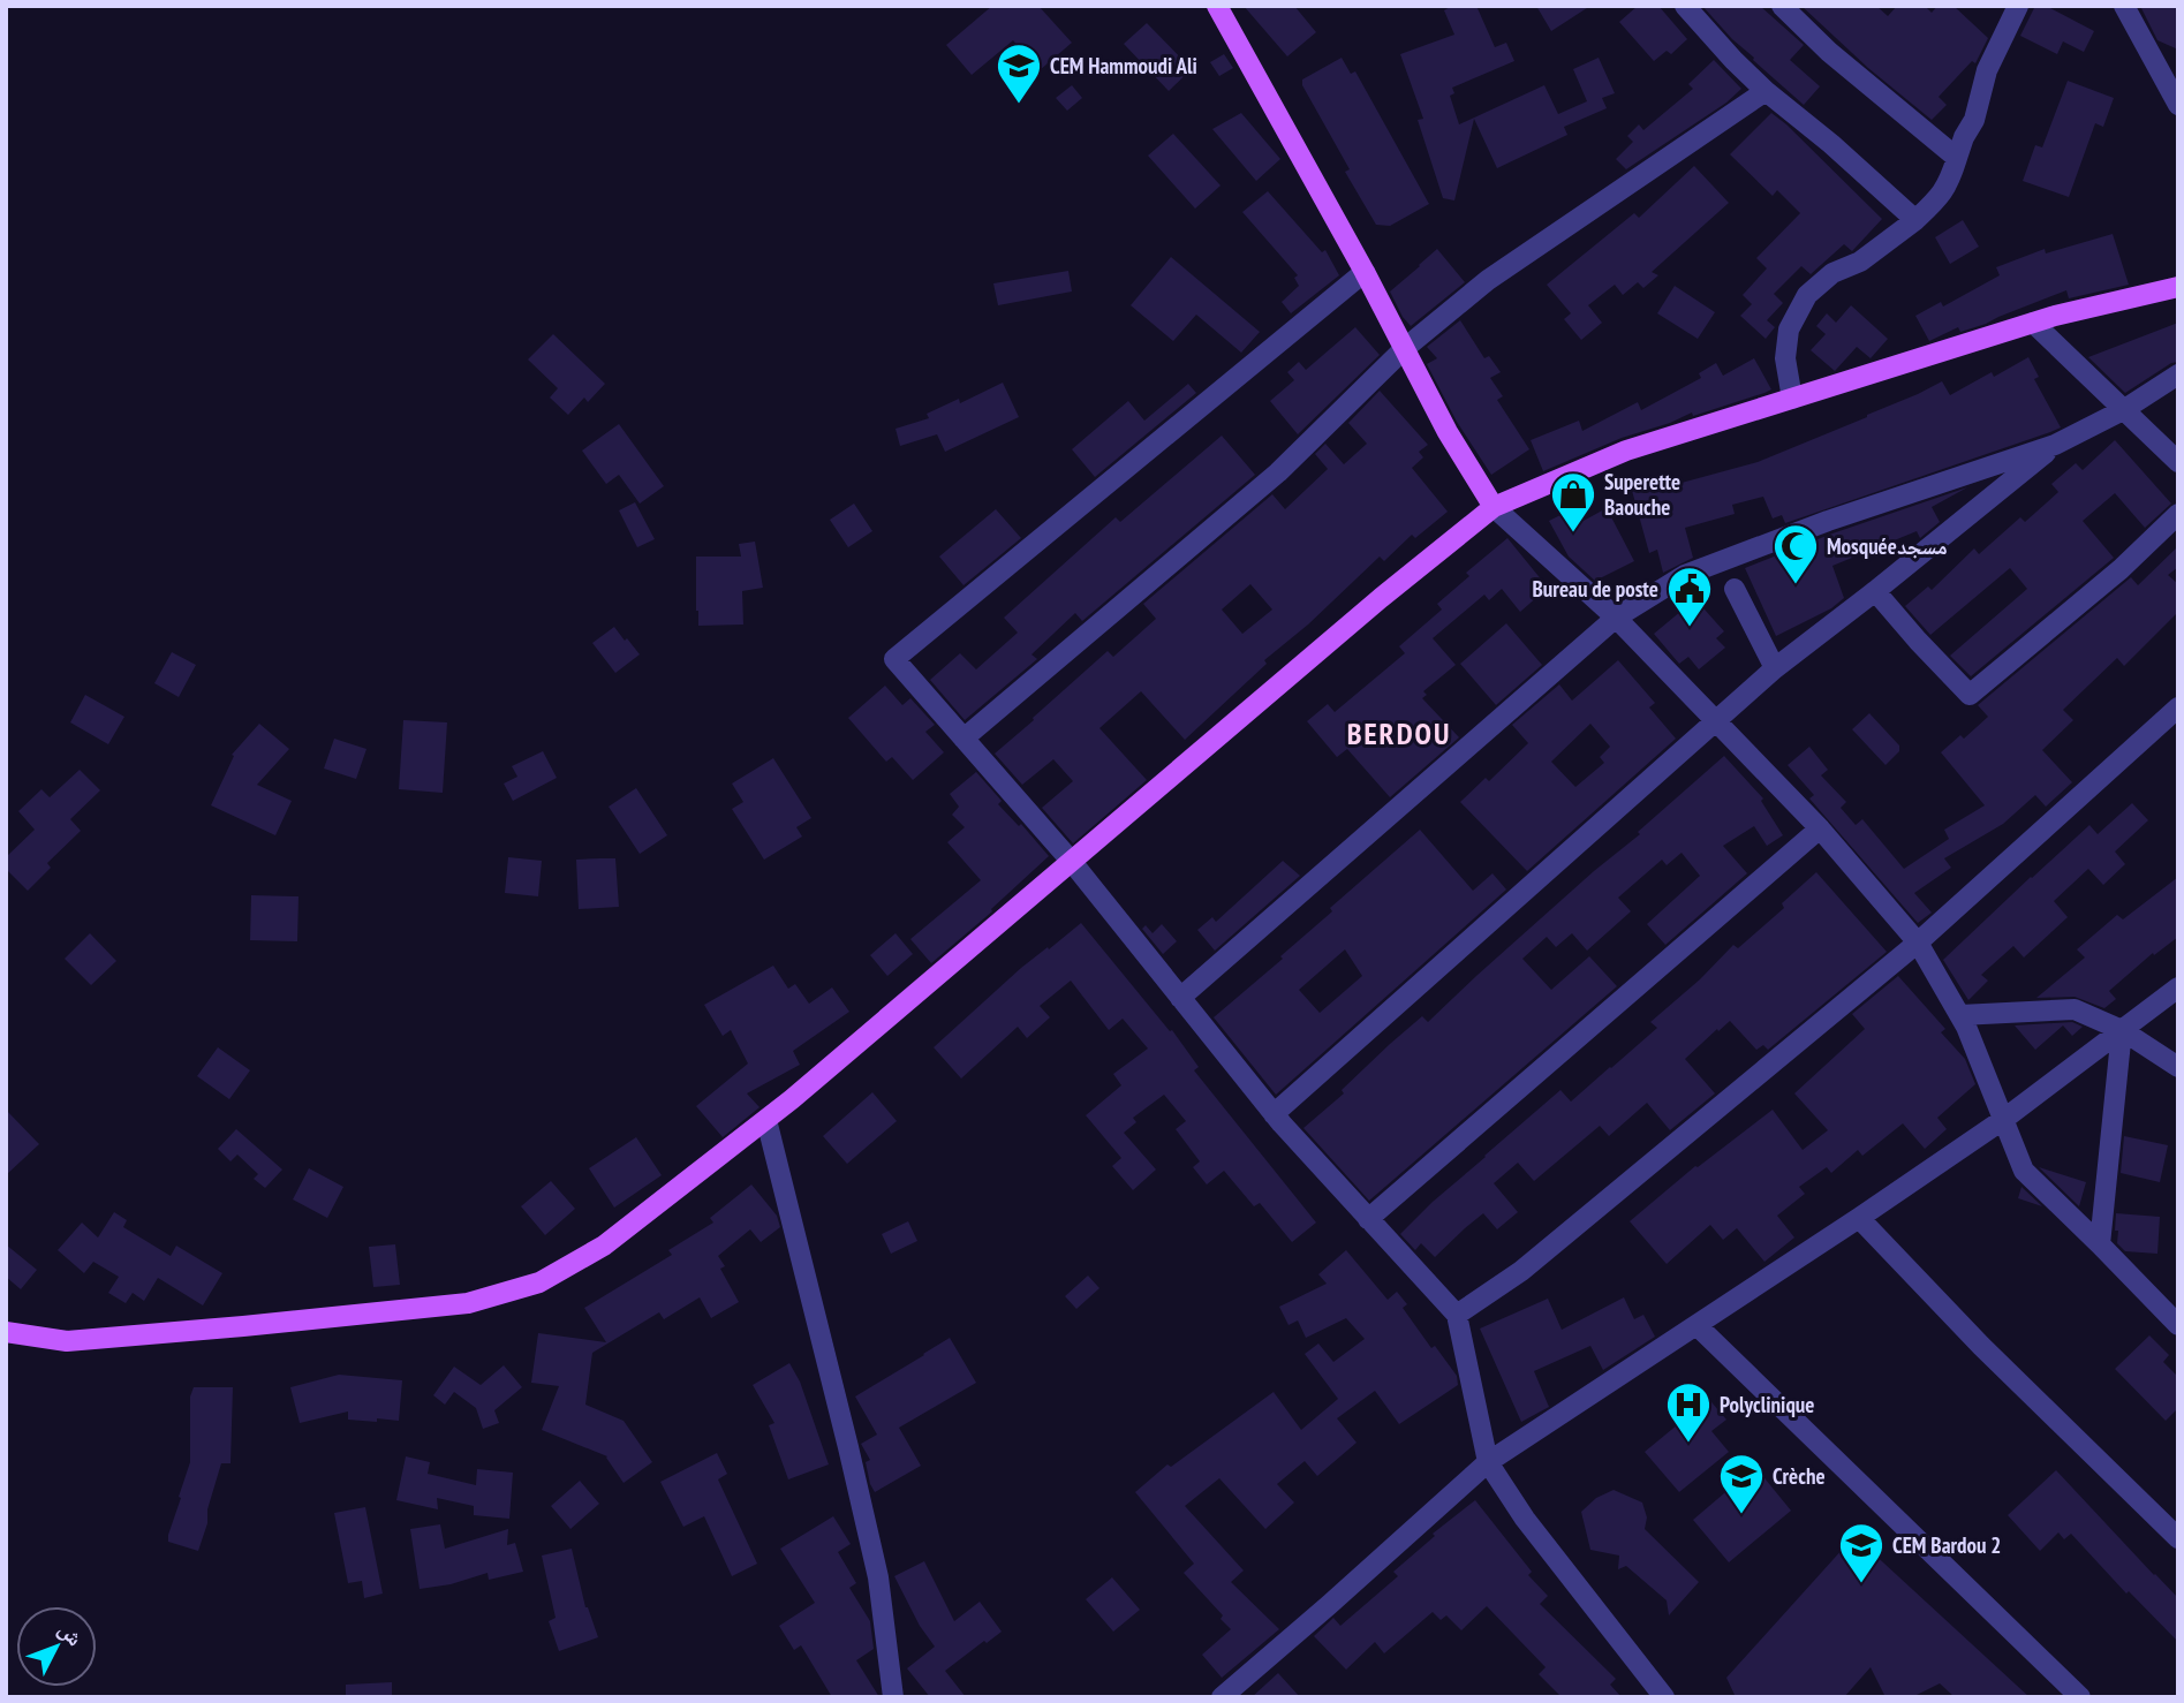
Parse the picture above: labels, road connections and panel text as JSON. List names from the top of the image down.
{
  "districts": ["BERDOU"],
  "places": {
    "school or university": ["CEM Hammoudi Ali", "Crèche", "CEM Bardou 2"],
    "shop": ["Superette Baouche"],
    "mosque": ["Mosquéeمسجد"],
    "public building": ["Bureau de poste"],
    "hospital": ["Polyclinique"]
  },
  "north": "top right"
}
